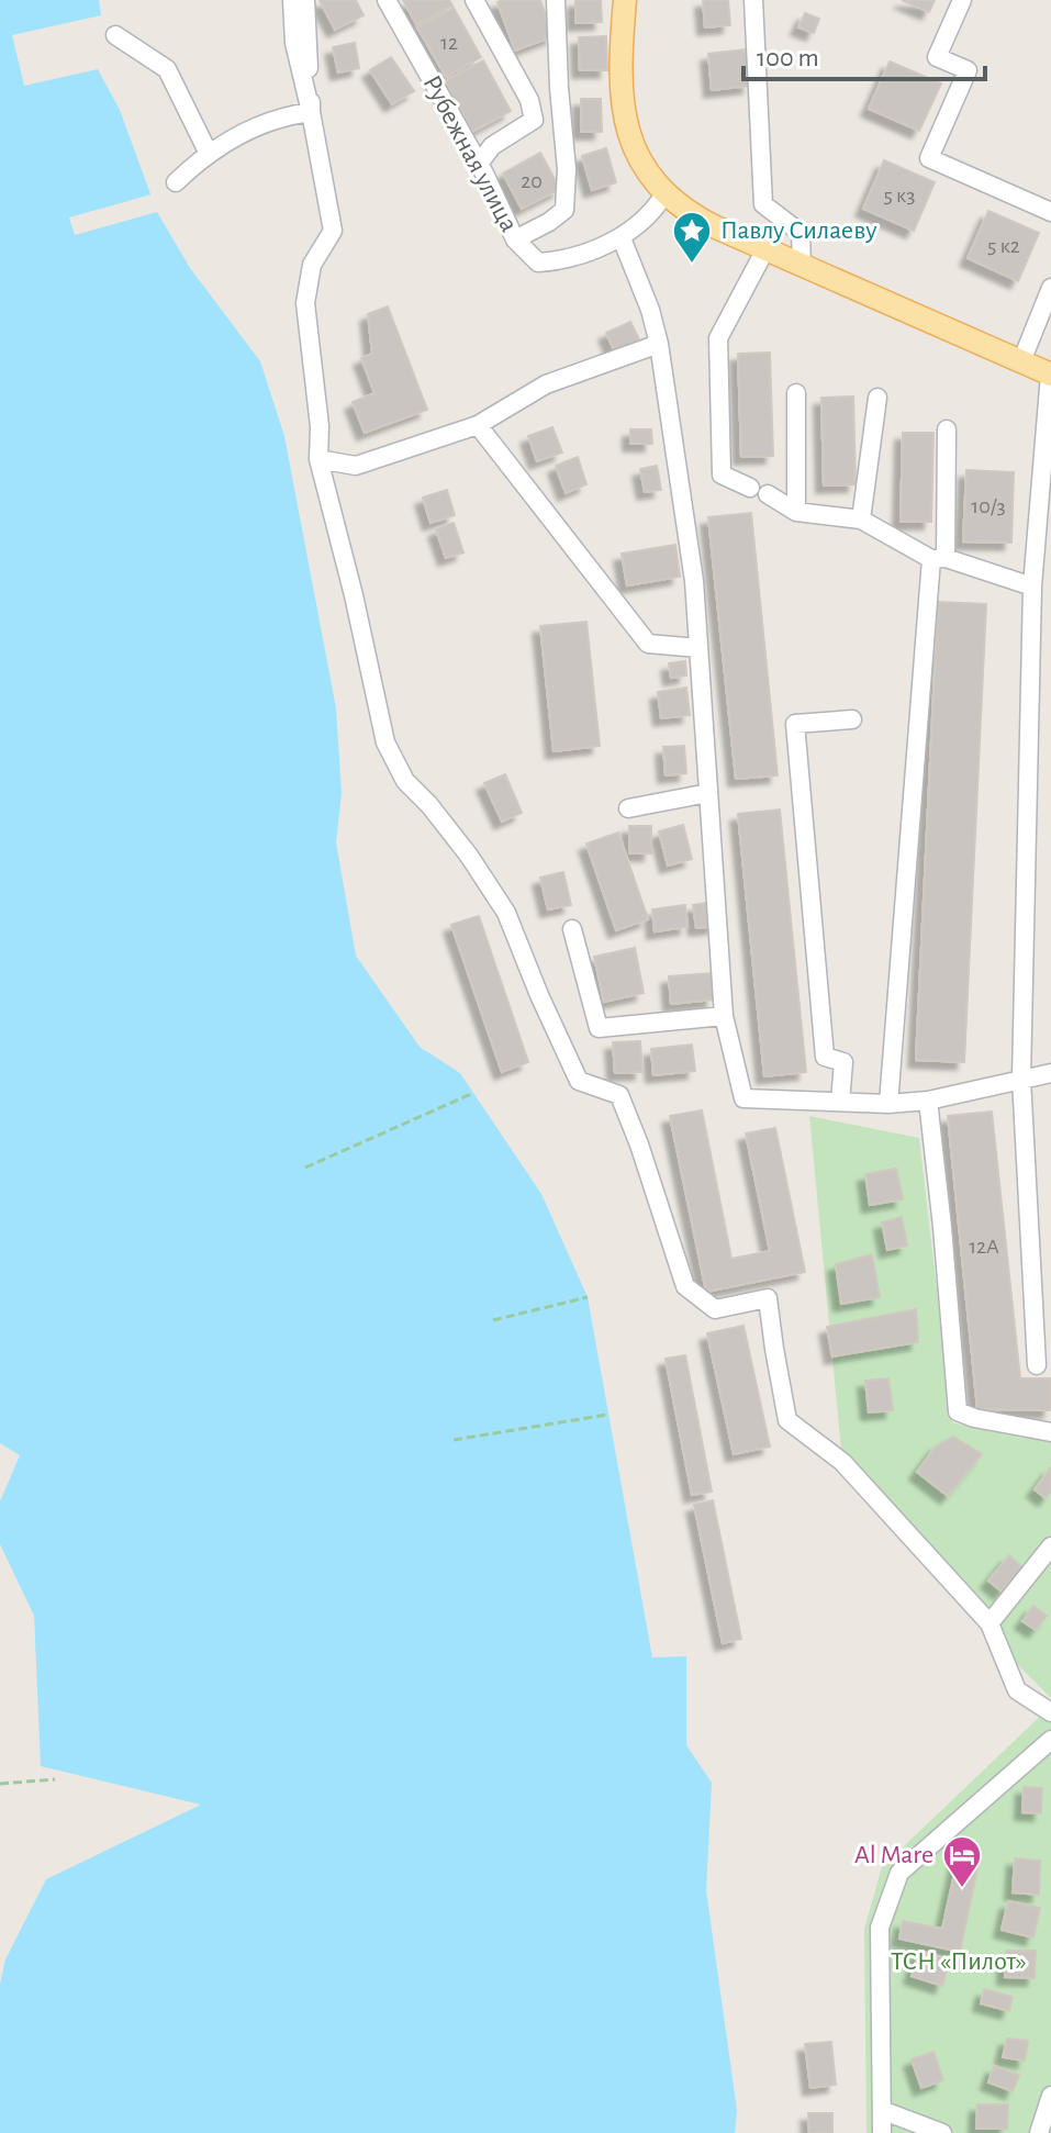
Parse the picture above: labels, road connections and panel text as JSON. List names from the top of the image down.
{
  "streets": {
    "street": ["Рубежная улица"]
  },
  "parks": ["ТСН «Пилот»"],
  "places": {
    "place": ["Павлу Силаеву"],
    "hotel": ["Al Mare"]
  },
  "house_numbers": [
    "12",
    "20",
    "5 к3",
    "5 к2",
    "10/3",
    "12А"
  ],
  "scale_bar": "100 m"
}
